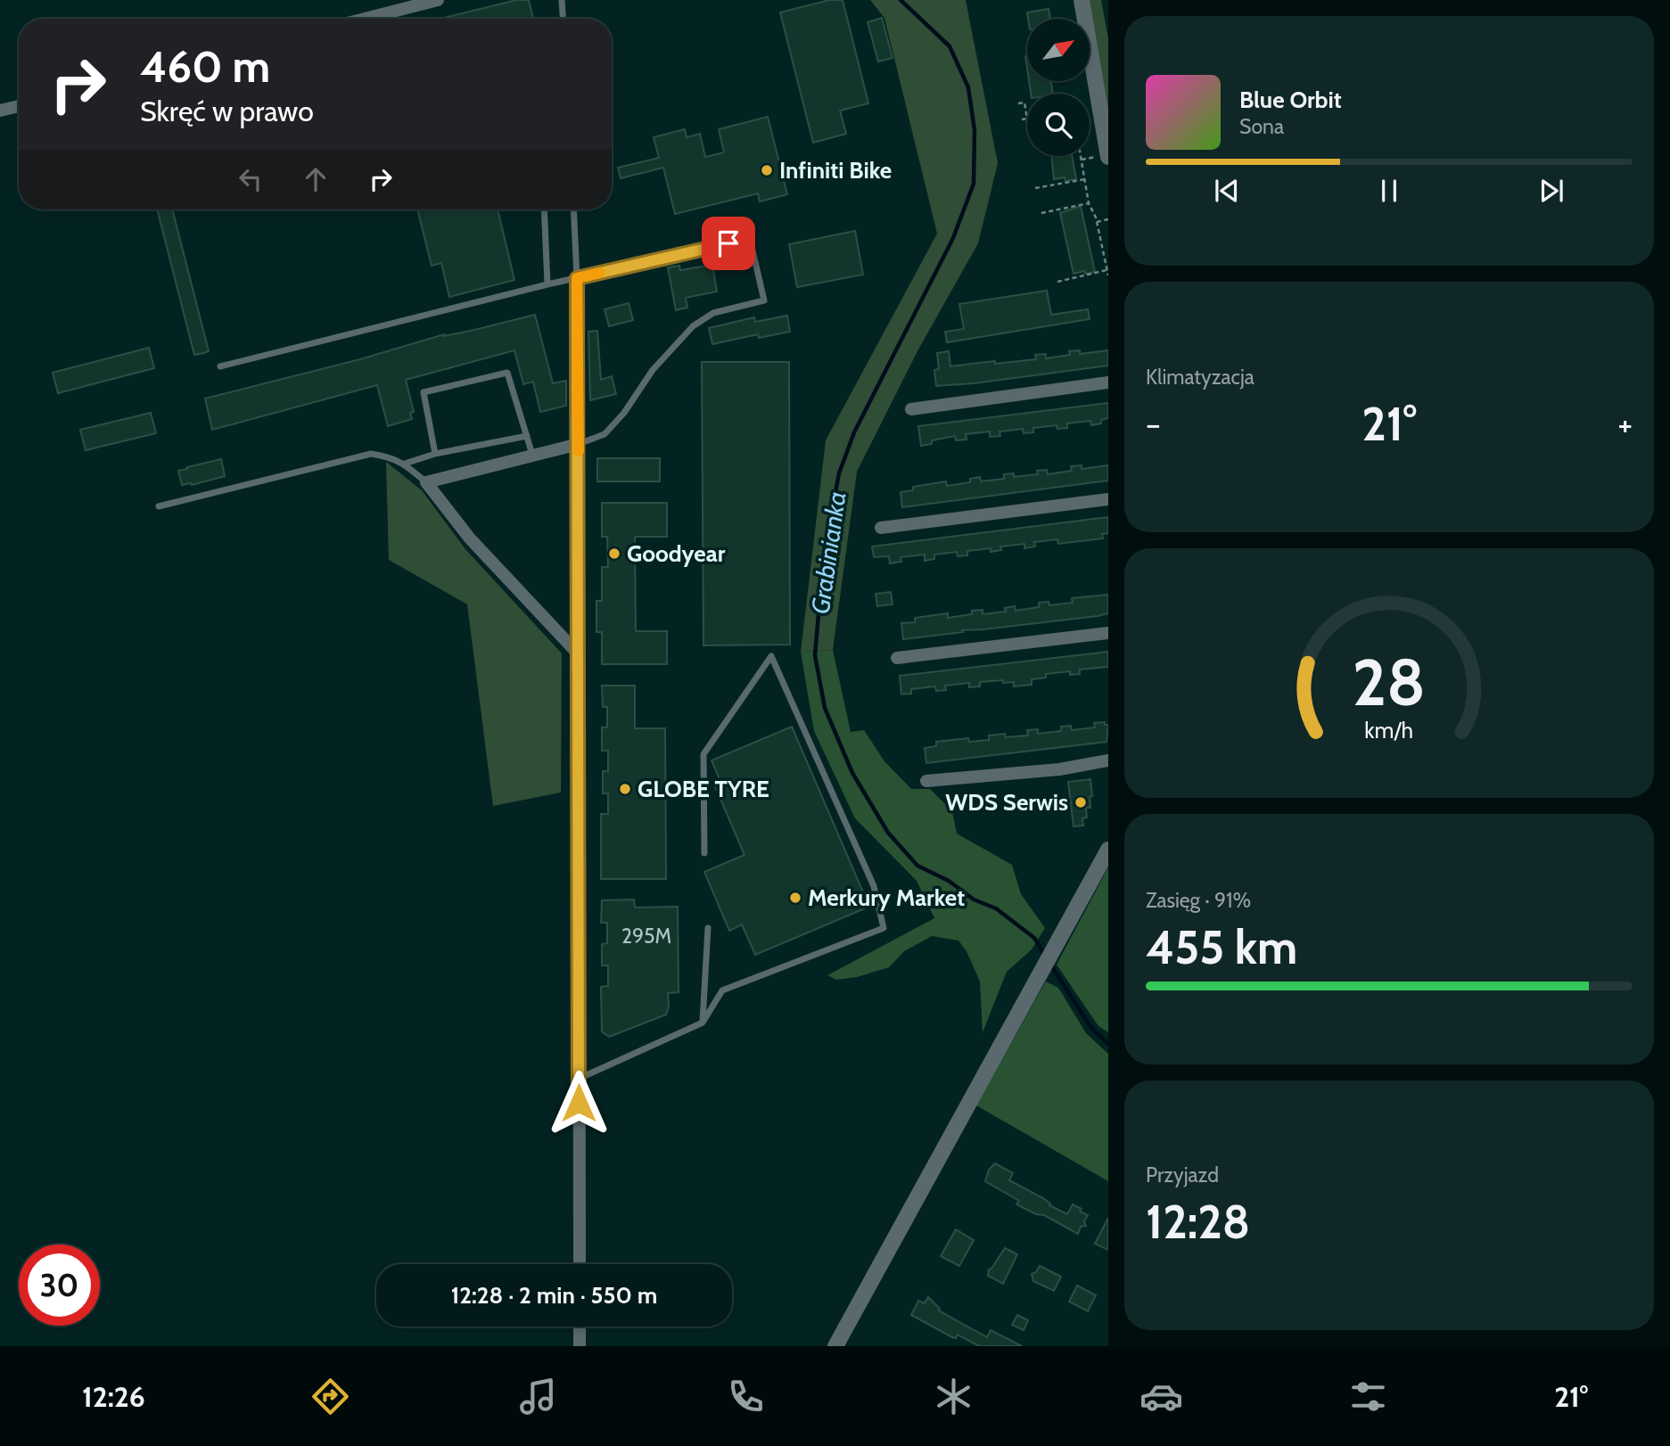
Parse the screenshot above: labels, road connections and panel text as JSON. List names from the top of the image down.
{
  "water": ["Grabinianka"],
  "places": [
    "Infiniti Bike",
    "Goodyear",
    "GLOBE TYRE",
    "WDS Serwis",
    "Merkury Market"
  ],
  "house_numbers": ["295M"],
  "north": "top right",
  "page": {
    "turn": ["460 m", "Skręć w prawo"],
    "song": ["Blue Orbit", "Sona"],
    "tile": [
      "Klimatyzacja",
      ["Zasięg · 91%", "455 km"],
      ["Przyjazd", "12:28"]
    ],
    "heat": ["−", "21°", "+"],
    "limit": "30",
    "trip": "12:28 · 2 min · 550 m",
    "tabs": ["12:26", "21°"],
    "gauge": ["28", "km/h"]
  }
}
